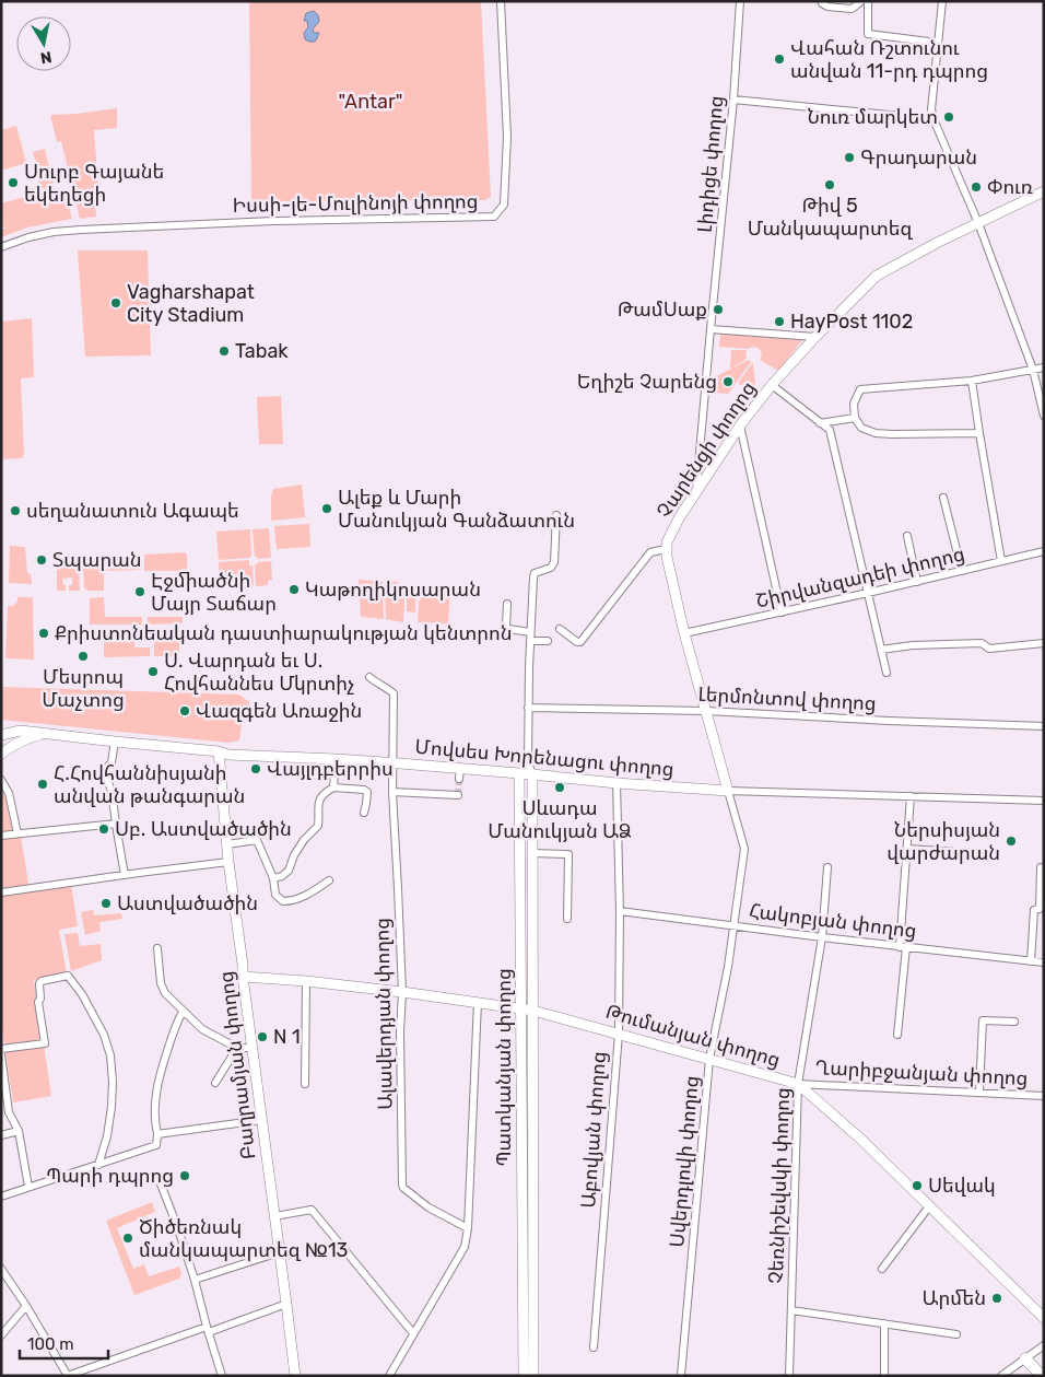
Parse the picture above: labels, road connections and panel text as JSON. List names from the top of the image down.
{
  "streets": {
    "main road": [
      "Չարենցի փողոց",
      "Մովսես Խորենացու փողոց",
      "Թումանյան փողոց",
      "Բաղրամյան փողոց",
      "Պատկանյան փողոց"
    ],
    "street": [
      "Լիդիցե փողոց",
      "Իսսի-լե-Մուլինոյի փողոց",
      "Շիրվանզադեի փողոց",
      "Լերմոնտով փողոց",
      "Հակոբյան փողոց",
      "Ալավերդյան փողոց",
      "Ղարիբջանյան փողոց",
      "Աբովյան փողոց",
      "Սվերդլովի փողոց",
      "Չեռնիշեվսկի փողոց"
    ]
  },
  "crossings": [
    ["Լիդիցե փողոց", "Չարենցի փողոց"],
    ["Չարենցի փողոց", "Շիրվանզադեի փողոց"],
    ["Չարենցի փողոց", "Լերմոնտով փողոց"],
    ["Չարենցի փողոց", "Մովսես Խորենացու փողոց"],
    ["Չարենցի փողոց", "Սվերդլովի փողոց"],
    ["Լերմոնտով փողոց", "Պատկանյան փողոց"],
    ["Մովսես Խորենացու փողոց", "Ալավերդյան փողոց"],
    ["Մովսես Խորենացու փողոց", "Բաղրամյան փողոց"],
    ["Մովսես Խորենացու փողոց", "Պատկանյան փողոց"],
    ["Մովսես Խորենացու փողոց", "Աբովյան փողոց"],
    ["Մովսես Խորենացու փողոց", "Սվերդլովի փողոց"],
    ["Հակոբյան փողոց", "Աբովյան փողոց"],
    ["Հակոբյան փողոց", "Սվերդլովի փողոց"],
    ["Հակոբյան փողոց", "Չեռնիշեվսկի փողոց"],
    ["Ալավերդյան փողոց", "Թումանյան փողոց"],
    ["Թումանյան փողոց", "Բաղրամյան փողոց"],
    ["Թումանյան փողոց", "Պատկանյան փողոց"],
    ["Թումանյան փողոց", "Ղարիբջանյան փողոց"],
    ["Թումանյան փողոց", "Աբովյան փողոց"],
    ["Թումանյան փողոց", "Սվերդլովի փողոց"],
    ["Թումանյան փողոց", "Չեռնիշեվսկի փողոց"],
    ["Ղարիբջանյան փողոց", "Չեռնիշեվսկի փողոց"]
  ],
  "parks": ["\"Antar\""],
  "places": [
    "Վահան Ռշտունու անվան 11-րդ դպրոց",
    "Նուռ մարկետ",
    "Գրադարան",
    "Սուրբ Գայանե եկեղեցի",
    "Թիվ 5 Մանկապարտեզ",
    "Փուռ",
    "Vagharshapat City Stadium",
    "ԹամՍաք",
    "HayPost 1102",
    "Tabak",
    "Եղիշե Չարենց",
    "Ալեք և Մարի Մանուկյան Գանձատուն",
    "սեղանատուն Ագապե",
    "Տպարան",
    "Կաթողիկոսարան",
    "Էջմիածնի Մայր Տաճար",
    "Քրիստոնեական դաստիարակության կենտրոն",
    "Մեսրոպ Մաչտոց",
    "Ս. Վարդան եւ Ս. Հովհաննես Մկրտիչ",
    "Վազգեն Առաջին",
    "Վայլդբերրիս",
    "Հ.Հովհաննիսյանի անվան թանգարան",
    "Սևադա Մանուկյան ԱՁ",
    "Սբ. Աստվածածին",
    "Ներսիսյան վարժարան",
    "Աստվածածին",
    "N 1",
    "Պարի դպրոց",
    "Սեվակ",
    "Ծիծեռնակ մանկապարտեզ №13",
    "Արմեն"
  ],
  "scale_bar": "100 m",
  "north": "bottom"
}
